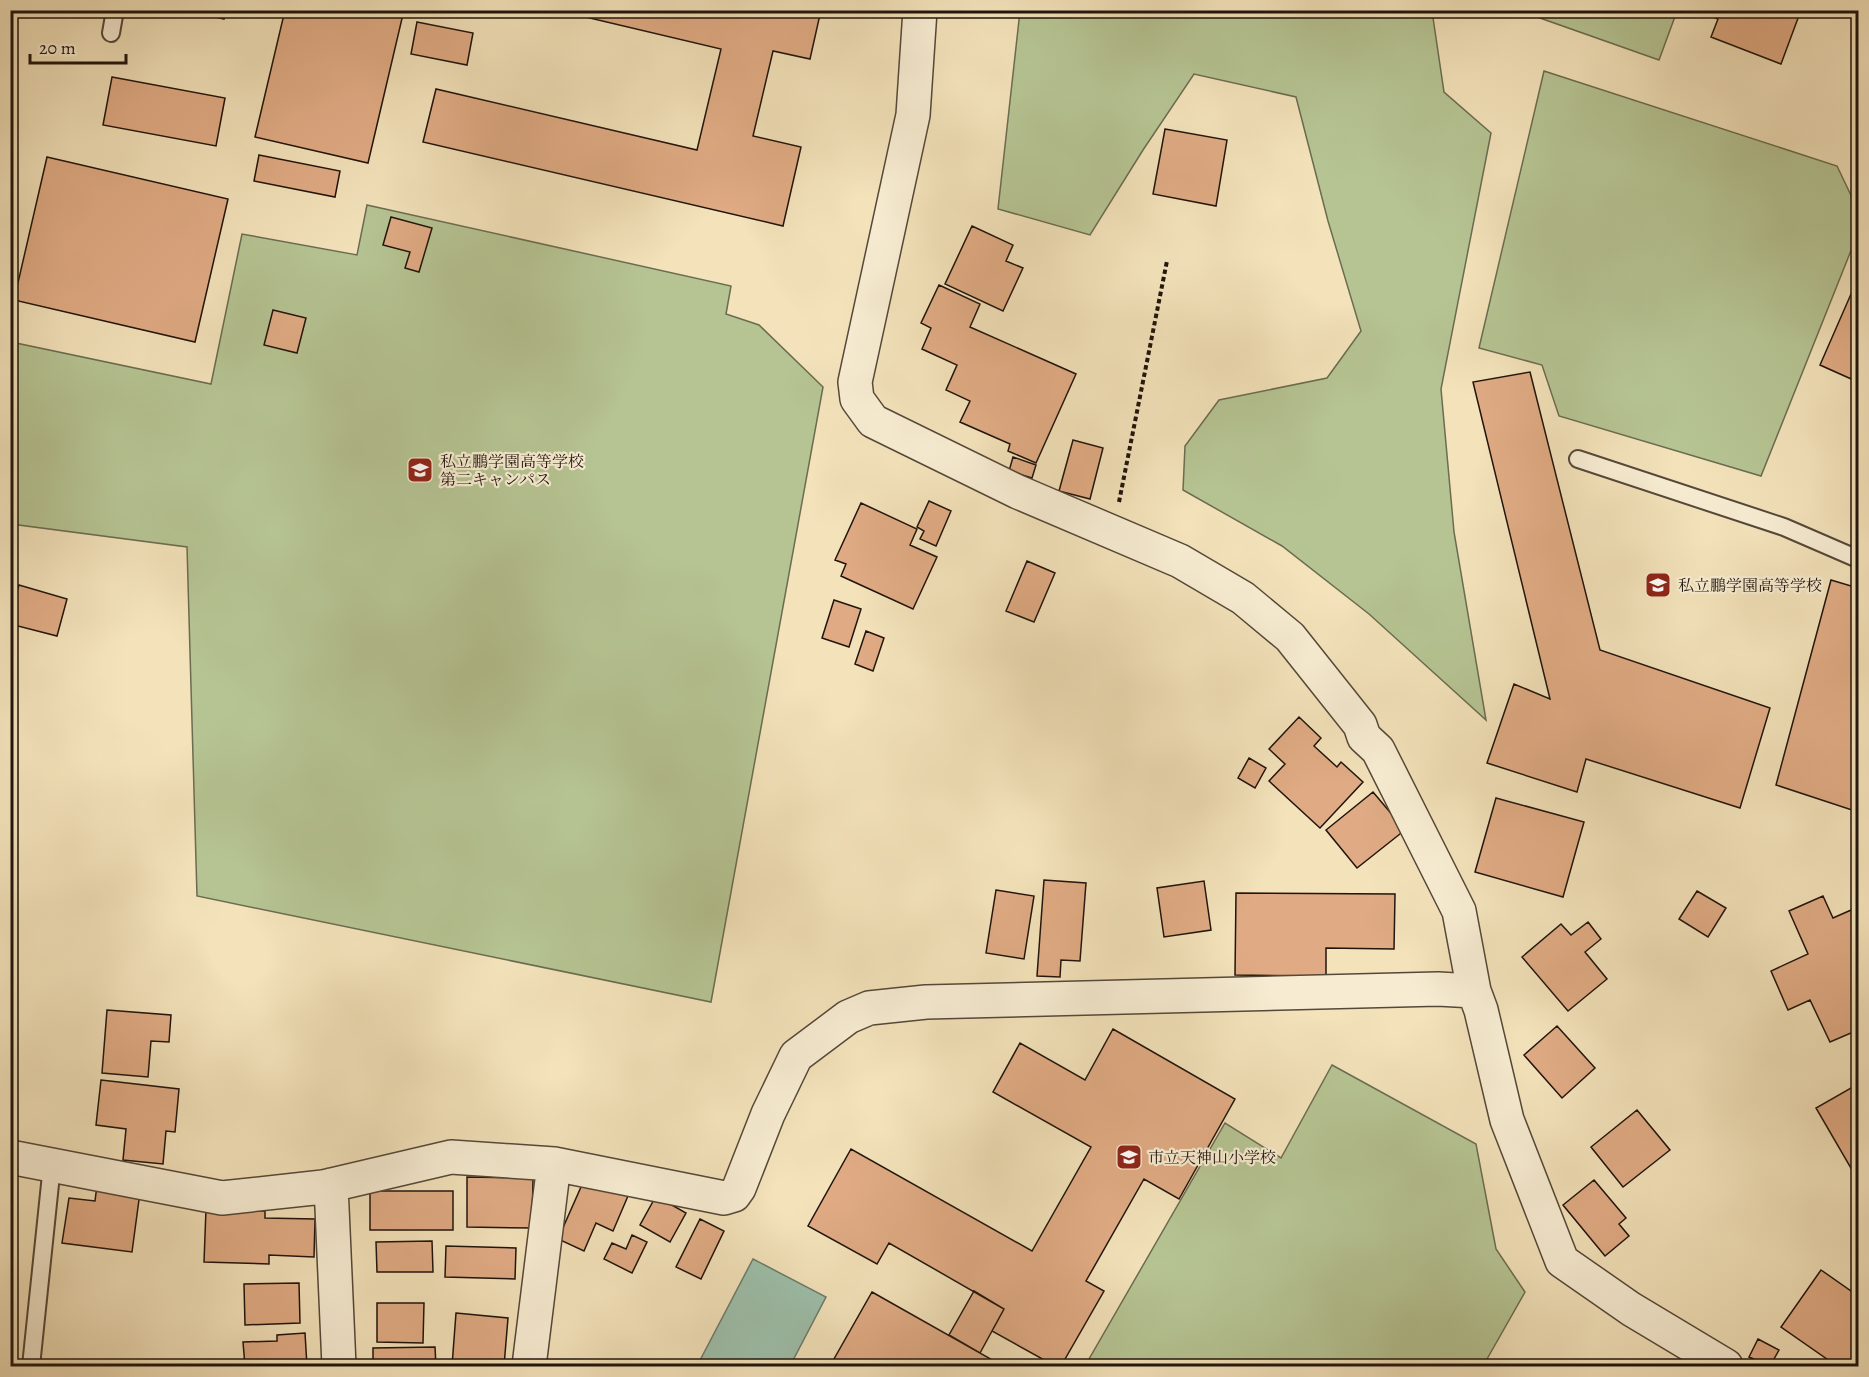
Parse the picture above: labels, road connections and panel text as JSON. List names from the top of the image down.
{
  "places": {
    "school or university": ["私立鵬学園高等学校 第二キャンパス", "私立鵬学園高等学校", "市立天神山小学校"]
  },
  "scale_bar": "20 m"
}
